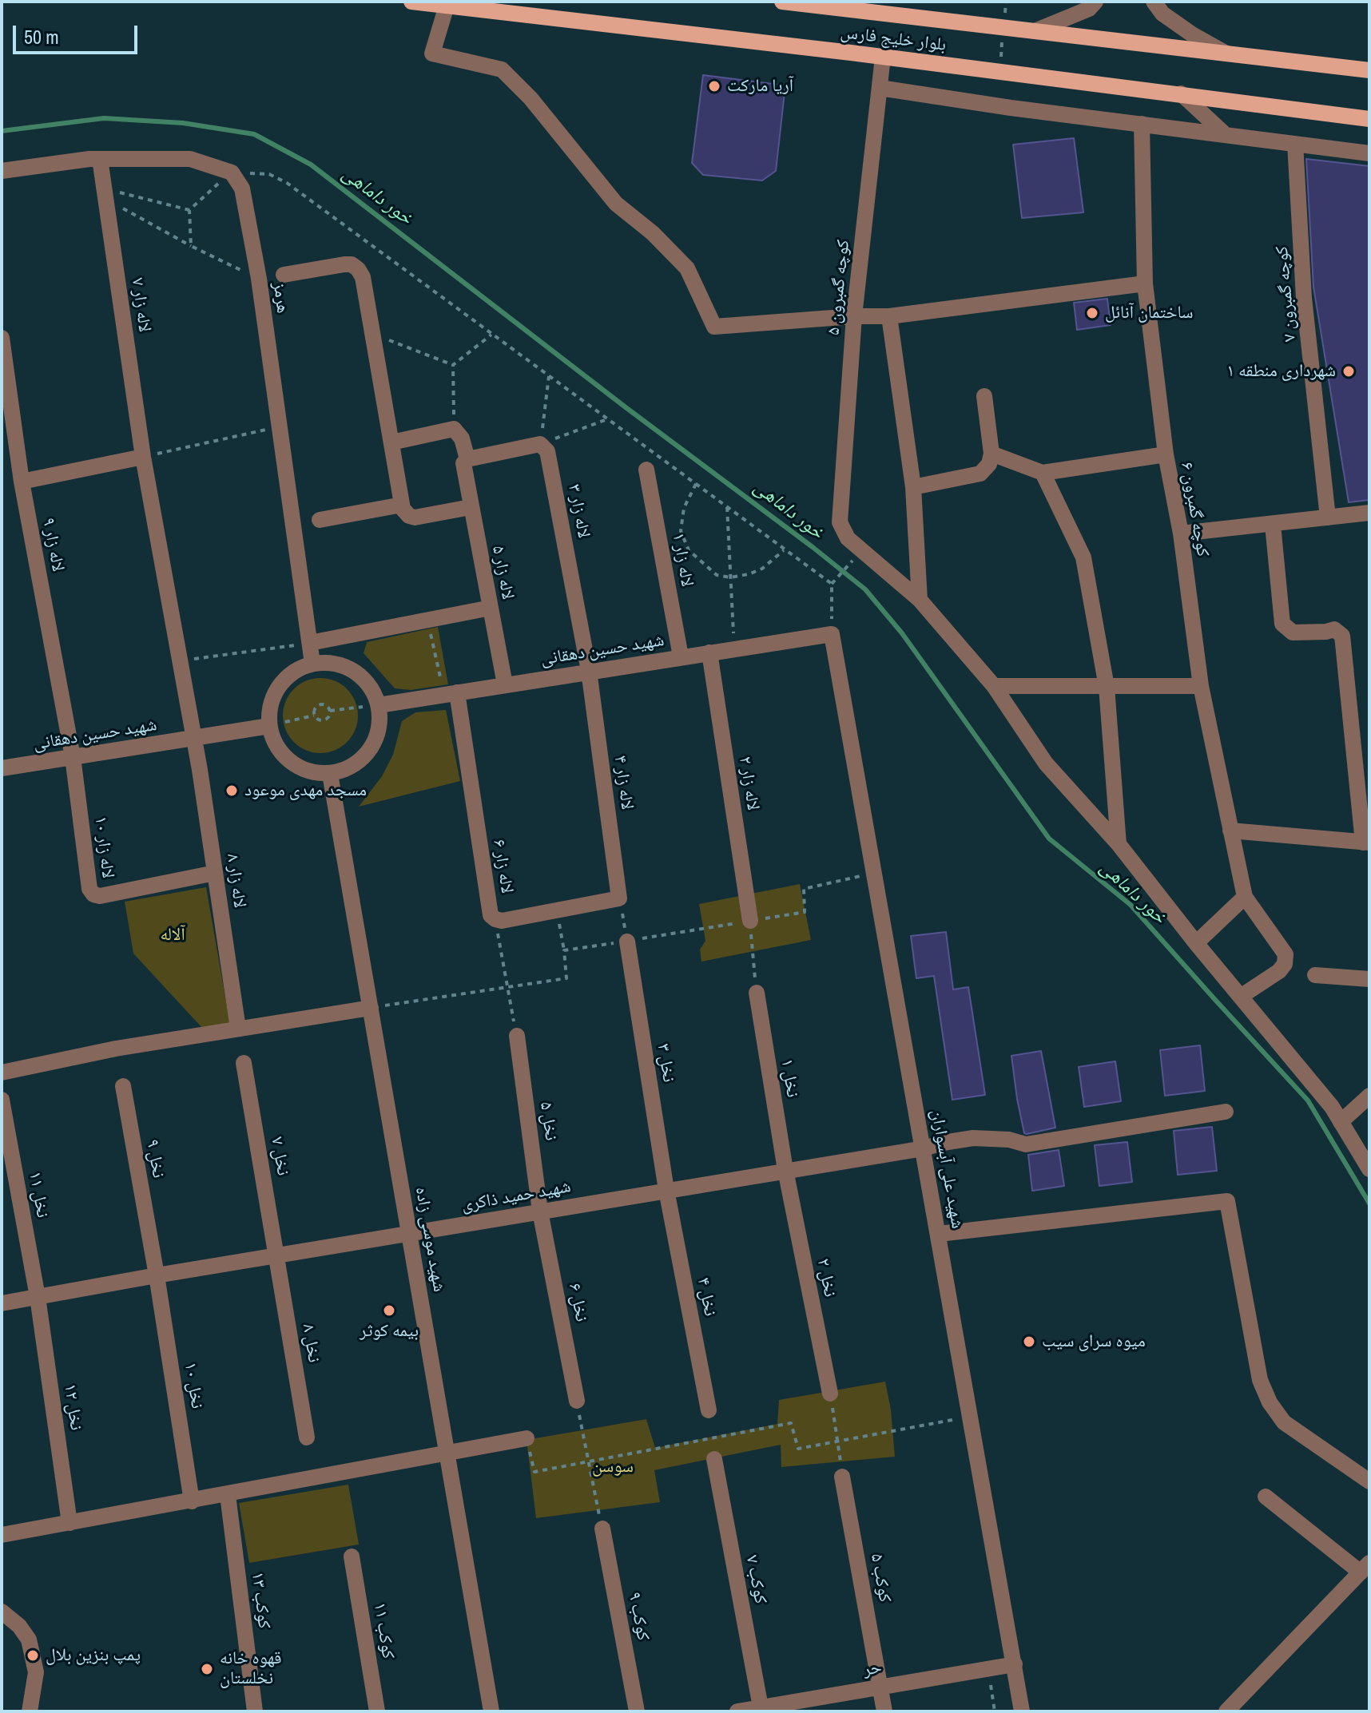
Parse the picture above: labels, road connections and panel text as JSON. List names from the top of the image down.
{
  "streets": {
    "main road": ["بلوار خلیج فارس"],
    "street": [
      "کوچه گمبرون ۵",
      "کوچه گمبرون ۷",
      "هرمز",
      "لاله زار ۷",
      "کوچه گمبرون ۶",
      "لاله زار ۳",
      "لاله زار ۹",
      "لاله زار ۱",
      "لاله زار ۵",
      "شهید حسین دهقانی",
      "لاله زار ۴",
      "لاله زار ۲",
      "لاله زار ۱۰",
      "لاله زار ۶",
      "لاله زار ۸",
      "نخل ۳",
      "نخل ۱",
      "نخل ۵",
      "نخل ۷",
      "نخل ۹",
      "شهید علی آبسواران",
      "نخل ۱۱",
      "شهید حمید ذاکری",
      "شهید موسی زاده",
      "نخل ۲",
      "نخل ۴",
      "نخل ۶",
      "نخل ۸",
      "نخل ۱۰",
      "نخل ۱۲",
      "کوکب ۵",
      "کوکب ۷",
      "کوکب ۱۳",
      "کوکب ۹",
      "کوکب ۱۱",
      "حر"
    ]
  },
  "crossings": [
    ["بلوار خلیج فارس", "کوچه گمبرون ۵"],
    ["لاله زار ۷", "شهید حسین دهقانی"],
    ["لاله زار ۷", "لاله زار ۸"],
    ["لاله زار ۳", "شهید حسین دهقانی"],
    ["لاله زار ۳", "لاله زار ۴"],
    ["لاله زار ۹", "شهید حسین دهقانی"],
    ["لاله زار ۹", "لاله زار ۱۰"],
    ["لاله زار ۱", "شهید حسین دهقانی"],
    ["لاله زار ۵", "شهید حسین دهقانی"],
    ["شهید حسین دهقانی", "لاله زار ۴"],
    ["شهید حسین دهقانی", "لاله زار ۲"],
    ["شهید حسین دهقانی", "لاله زار ۱۰"],
    ["شهید حسین دهقانی", "لاله زار ۶"],
    ["شهید حسین دهقانی", "لاله زار ۸"],
    ["شهید حسین دهقانی", "شهید علی آبسواران"],
    ["لاله زار ۴", "لاله زار ۶"],
    ["لاله زار ۱۰", "لاله زار ۸"],
    ["نخل ۳", "شهید حمید ذاکری"],
    ["نخل ۳", "نخل ۴"],
    ["نخل ۱", "شهید حمید ذاکری"],
    ["نخل ۱", "نخل ۲"],
    ["نخل ۵", "شهید حمید ذاکری"],
    ["نخل ۵", "نخل ۶"],
    ["نخل ۷", "شهید حمید ذاکری"],
    ["نخل ۷", "نخل ۸"],
    ["نخل ۹", "شهید حمید ذاکری"],
    ["نخل ۹", "نخل ۱۰"],
    ["شهید علی آبسواران", "شهید حمید ذاکری"],
    ["شهید علی آبسواران", "حر"],
    ["نخل ۱۱", "شهید حمید ذاکری"],
    ["نخل ۱۱", "نخل ۱۲"],
    ["شهید حمید ذاکری", "شهید موسی زاده"],
    ["شهید حمید ذاکری", "نخل ۲"],
    ["شهید حمید ذاکری", "نخل ۴"],
    ["شهید حمید ذاکری", "نخل ۶"],
    ["شهید حمید ذاکری", "نخل ۸"],
    ["شهید حمید ذاکری", "نخل ۱۰"],
    ["شهید حمید ذاکری", "نخل ۱۲"],
    ["کوکب ۵", "حر"],
    ["کوکب ۷", "حر"]
  ],
  "water": ["خور داماهی"],
  "parks": ["آلاله", "سوسن"],
  "places": [
    "آریا مارکت",
    "ساختمان آنائل",
    "شهرداری منطقه ۱",
    "مسجد مهدی موعود",
    "بیمه کوثر",
    "میوه سرای سیب",
    "پمپ بنزین بلال",
    "قهوه خانه نخلستان"
  ],
  "scale_bar": "50 m"
}
